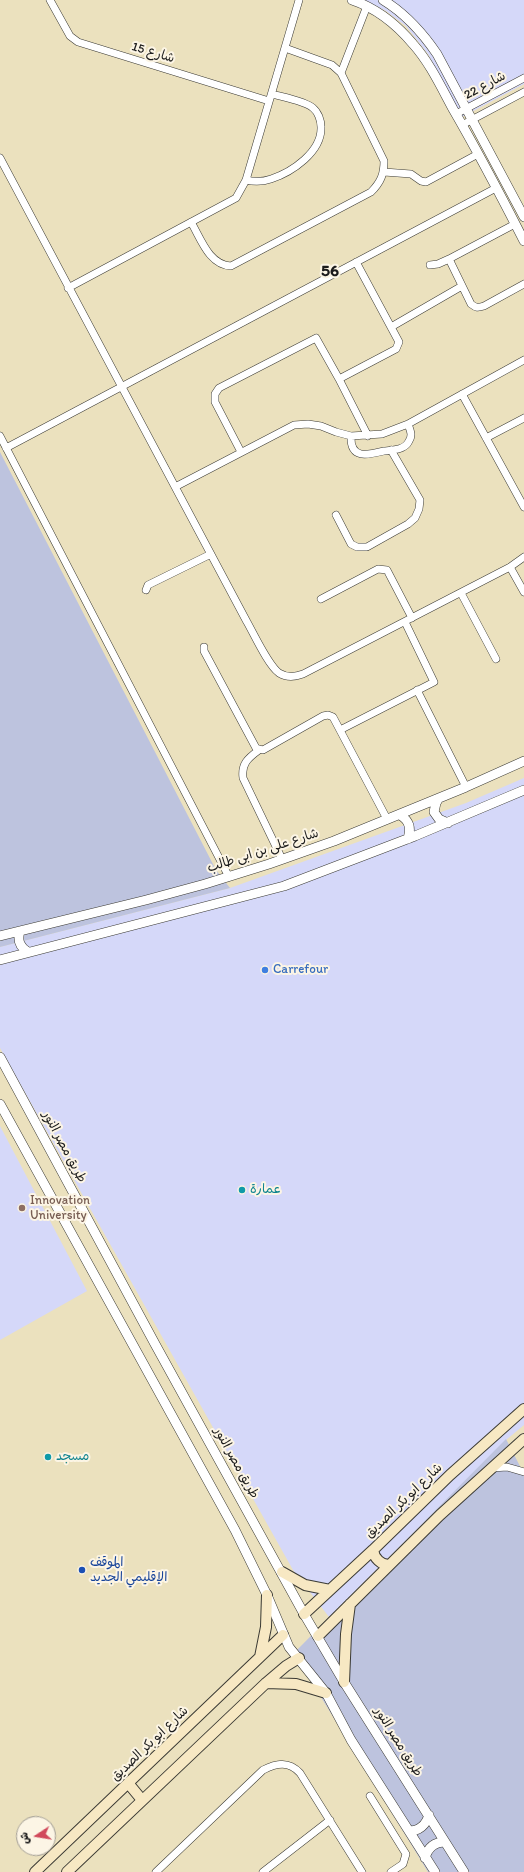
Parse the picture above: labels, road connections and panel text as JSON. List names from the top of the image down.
{
  "streets": {
    "main road": ["شارع ابو بكر الصديق"],
    "street": [
      "شارع 15",
      "شارع 22",
      "شارع على بن ابى طالب",
      "طريق مصر النور"
    ]
  },
  "crossings": [
    ["طريق مصر النور", "شارع ابو بكر الصديق"]
  ],
  "districts": ["56"],
  "places": [
    "Carrefour",
    "عمارة",
    "Innovation University",
    "مسجد",
    "الموقف الإقليمي الجديد"
  ],
  "north": "left"
}
